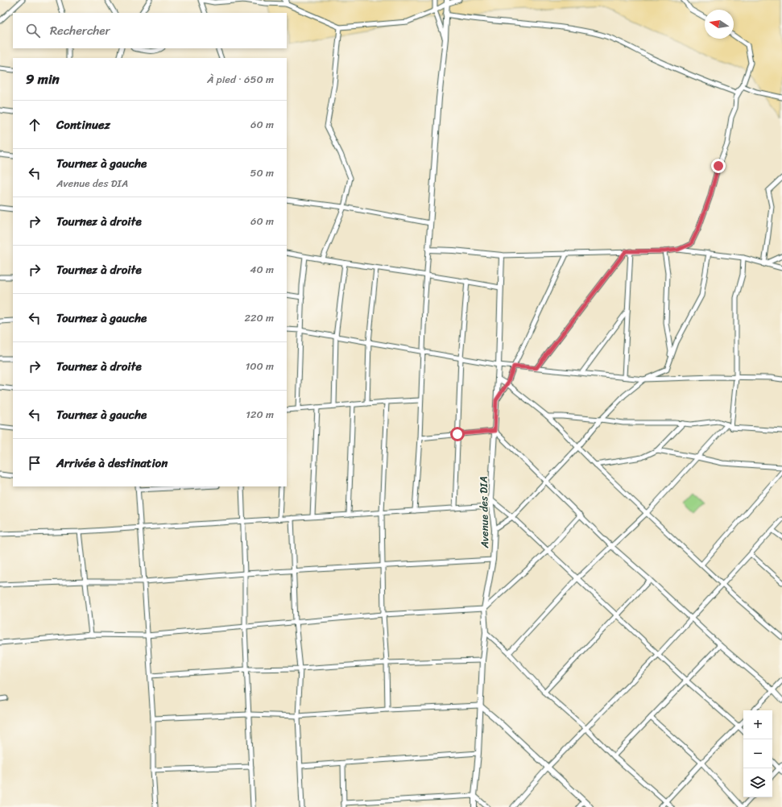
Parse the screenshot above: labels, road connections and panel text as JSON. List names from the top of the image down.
{
  "streets": {
    "street": ["Avenue des DIA"]
  },
  "north": "left",
  "page": {
    "search": "Rechercher",
    "heading": ["9 min", "À pied · 650 m"],
    "list": [
      ["Continuez", "60 m"],
      ["Tournez à gauche", "Avenue des DIA", "50 m"],
      ["Tournez à droite", "60 m"],
      ["Tournez à droite", "40 m"],
      ["Tournez à gauche", "220 m"],
      ["Tournez à droite", "100 m"],
      ["Tournez à gauche", "120 m"],
      "Arrivée à destination"
    ],
    "map_buttons": ["+", "−"]
  }
}
